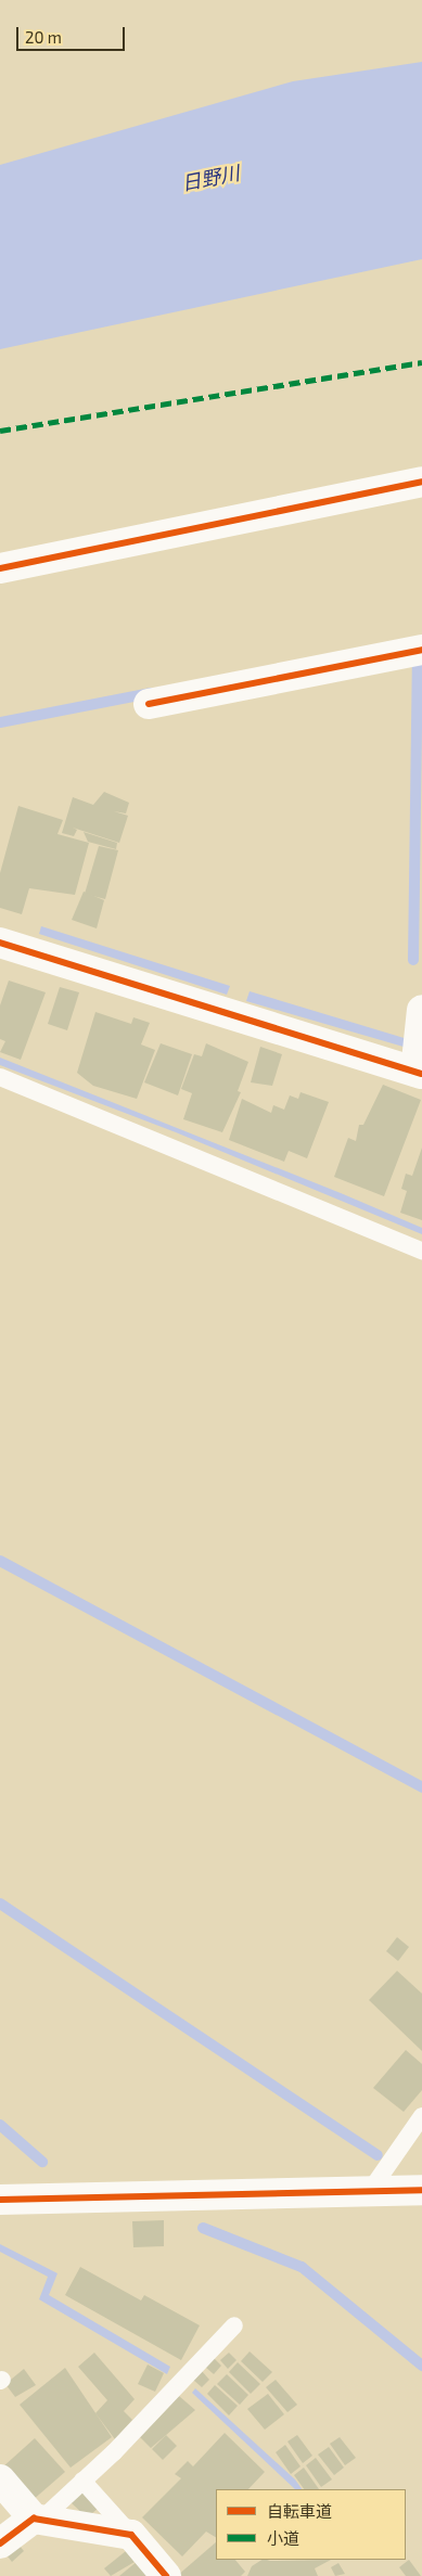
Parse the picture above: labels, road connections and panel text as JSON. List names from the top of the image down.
{
  "water": ["日野川"],
  "legend": ["自転車道", "小道"],
  "scale_bar": "20 m"
}
